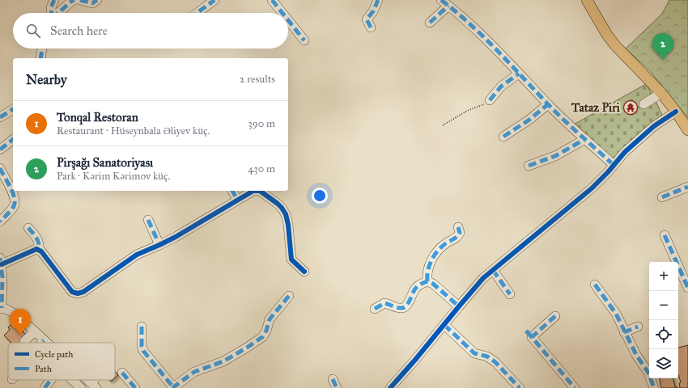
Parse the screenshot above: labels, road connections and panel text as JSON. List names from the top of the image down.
{
  "places": {
    "temple": ["Tataz Piri"]
  },
  "legend": ["Cycle path", "Path"],
  "page": {
    "search": "Search here",
    "pins": ["2", "1"],
    "heading": ["Nearby", "2 results"],
    "list": [
      {
        "mark": "1",
        "name": "Tonqal Restoran",
        "note": "Restaurant · Hüseynbala Əliyev küç.",
        "value": "390 m"
      },
      {
        "mark": "2",
        "name": "Pirşağı Sanatoriyası",
        "note": "Park · Kərim Kərimov küç.",
        "value": "430 m"
      }
    ],
    "map_buttons": ["+", "−"]
  }
}
